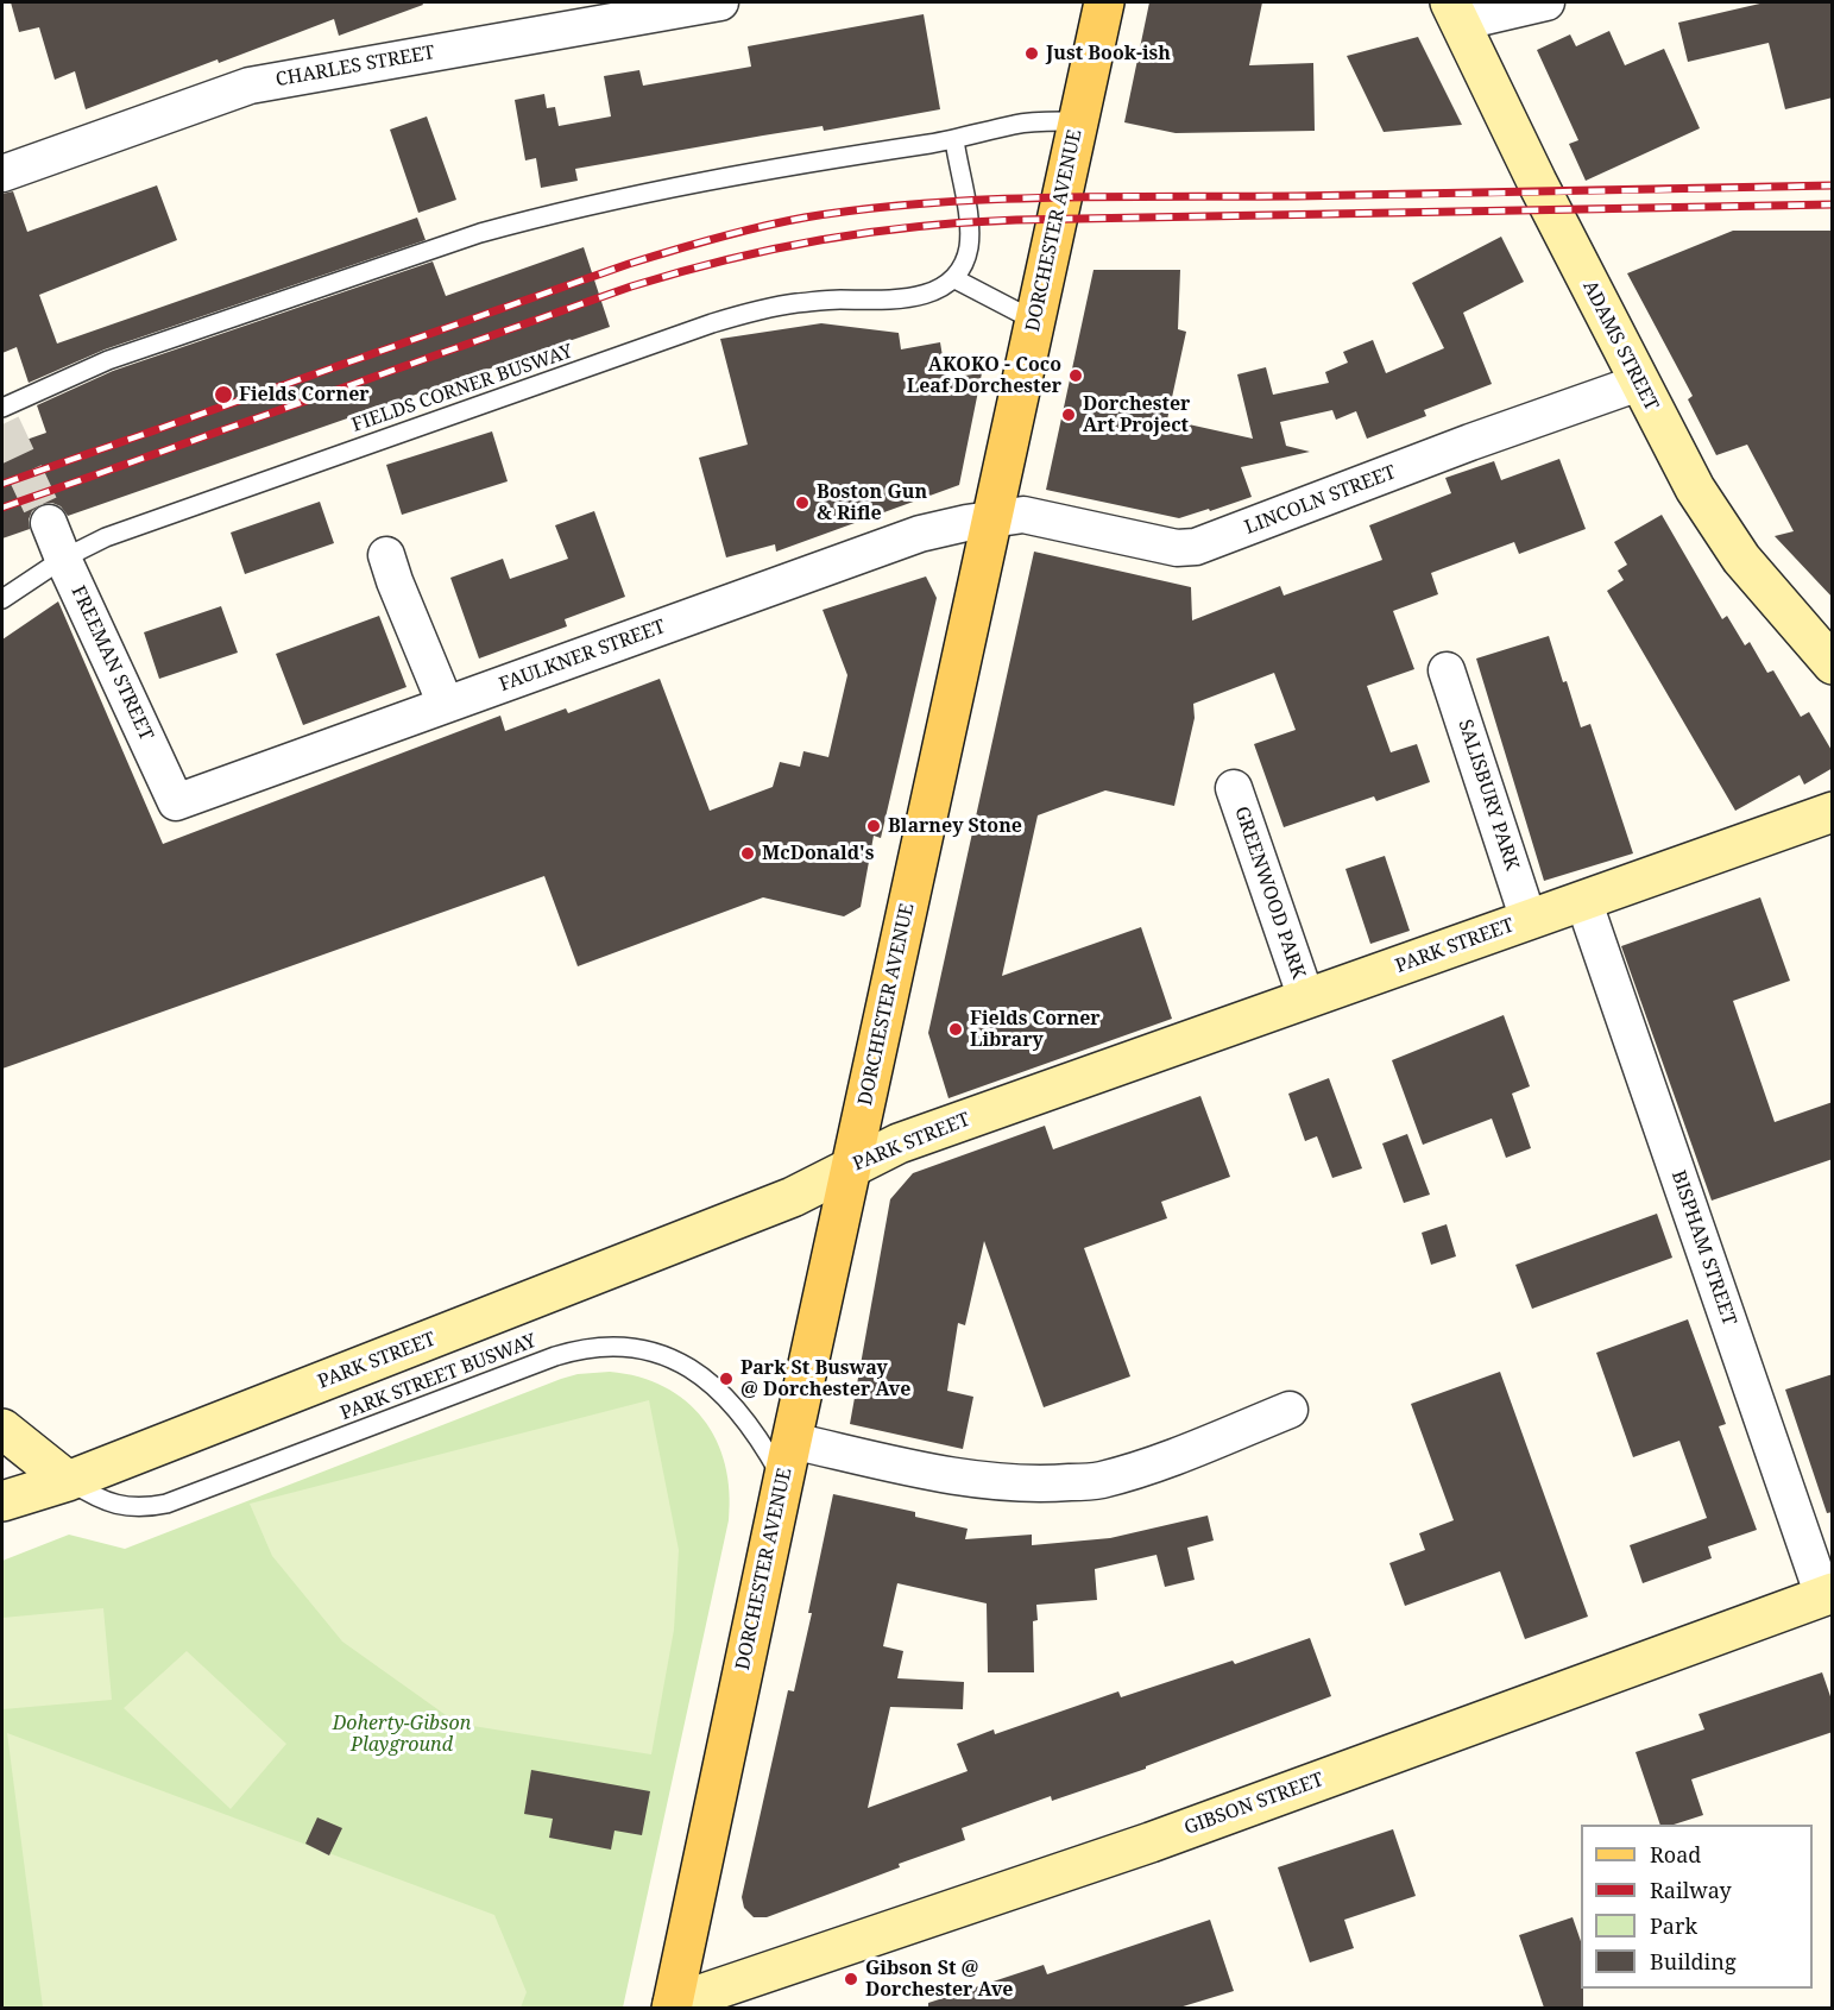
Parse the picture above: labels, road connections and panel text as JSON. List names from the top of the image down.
{
  "streets": {
    "main road": ["DORCHESTER AVENUE"],
    "street": [
      "CHARLES STREET",
      "ADAMS STREET",
      "LINCOLN STREET",
      "FAULKNER STREET",
      "FREEMAN STREET",
      "SALISBURY PARK",
      "GREENWOOD PARK",
      "PARK STREET",
      "BISPHAM STREET",
      "GIBSON STREET"
    ],
    "lane": ["FIELDS CORNER BUSWAY", "PARK STREET BUSWAY"]
  },
  "crossings": [
    ["DORCHESTER AVENUE", "LINCOLN STREET"],
    ["DORCHESTER AVENUE", "FAULKNER STREET"],
    ["DORCHESTER AVENUE", "PARK STREET"],
    ["DORCHESTER AVENUE", "PARK STREET BUSWAY"],
    ["DORCHESTER AVENUE", "GIBSON STREET"],
    ["ADAMS STREET", "LINCOLN STREET"],
    ["FIELDS CORNER BUSWAY", "FREEMAN STREET"],
    ["LINCOLN STREET", "FAULKNER STREET"],
    ["FAULKNER STREET", "FREEMAN STREET"],
    ["SALISBURY PARK", "PARK STREET"],
    ["GREENWOOD PARK", "PARK STREET"],
    ["PARK STREET", "BISPHAM STREET"],
    ["PARK STREET", "PARK STREET BUSWAY"],
    ["BISPHAM STREET", "GIBSON STREET"]
  ],
  "parks": ["Doherty-Gibson Playground"],
  "places": [
    "Just Book-ish",
    "AKOKO - Coco Leaf Dorchester",
    "Fields Corner",
    "Dorchester Art Project",
    "Boston Gun & Rifle",
    "Blarney Stone",
    "McDonald's",
    "Fields Corner Library",
    "Park St Busway @ Dorchester Ave",
    "Gibson St @ Dorchester Ave"
  ],
  "legend": [
    "Road",
    "Railway",
    "Park",
    "Building"
  ]
}
